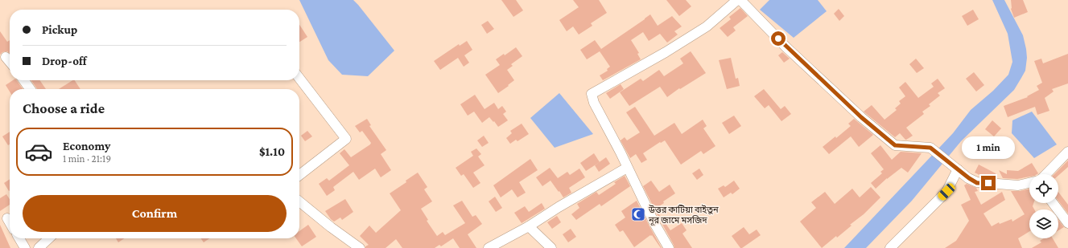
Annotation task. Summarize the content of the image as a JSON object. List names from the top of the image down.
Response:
{
  "places": {
    "mosque": ["উত্তর কাটিয়া বাইতুন নূর জামে মসজিদ"]
  },
  "page": {
    "banner": ["Pickup", "Drop-off"],
    "heading": "Choose a ride",
    "list": [
      {
        "name": "Economy",
        "note": "1 min · 21:19",
        "value": "$1.10"
      }
    ],
    "bubble": "1 min",
    "buttons": "Confirm"
  }
}
